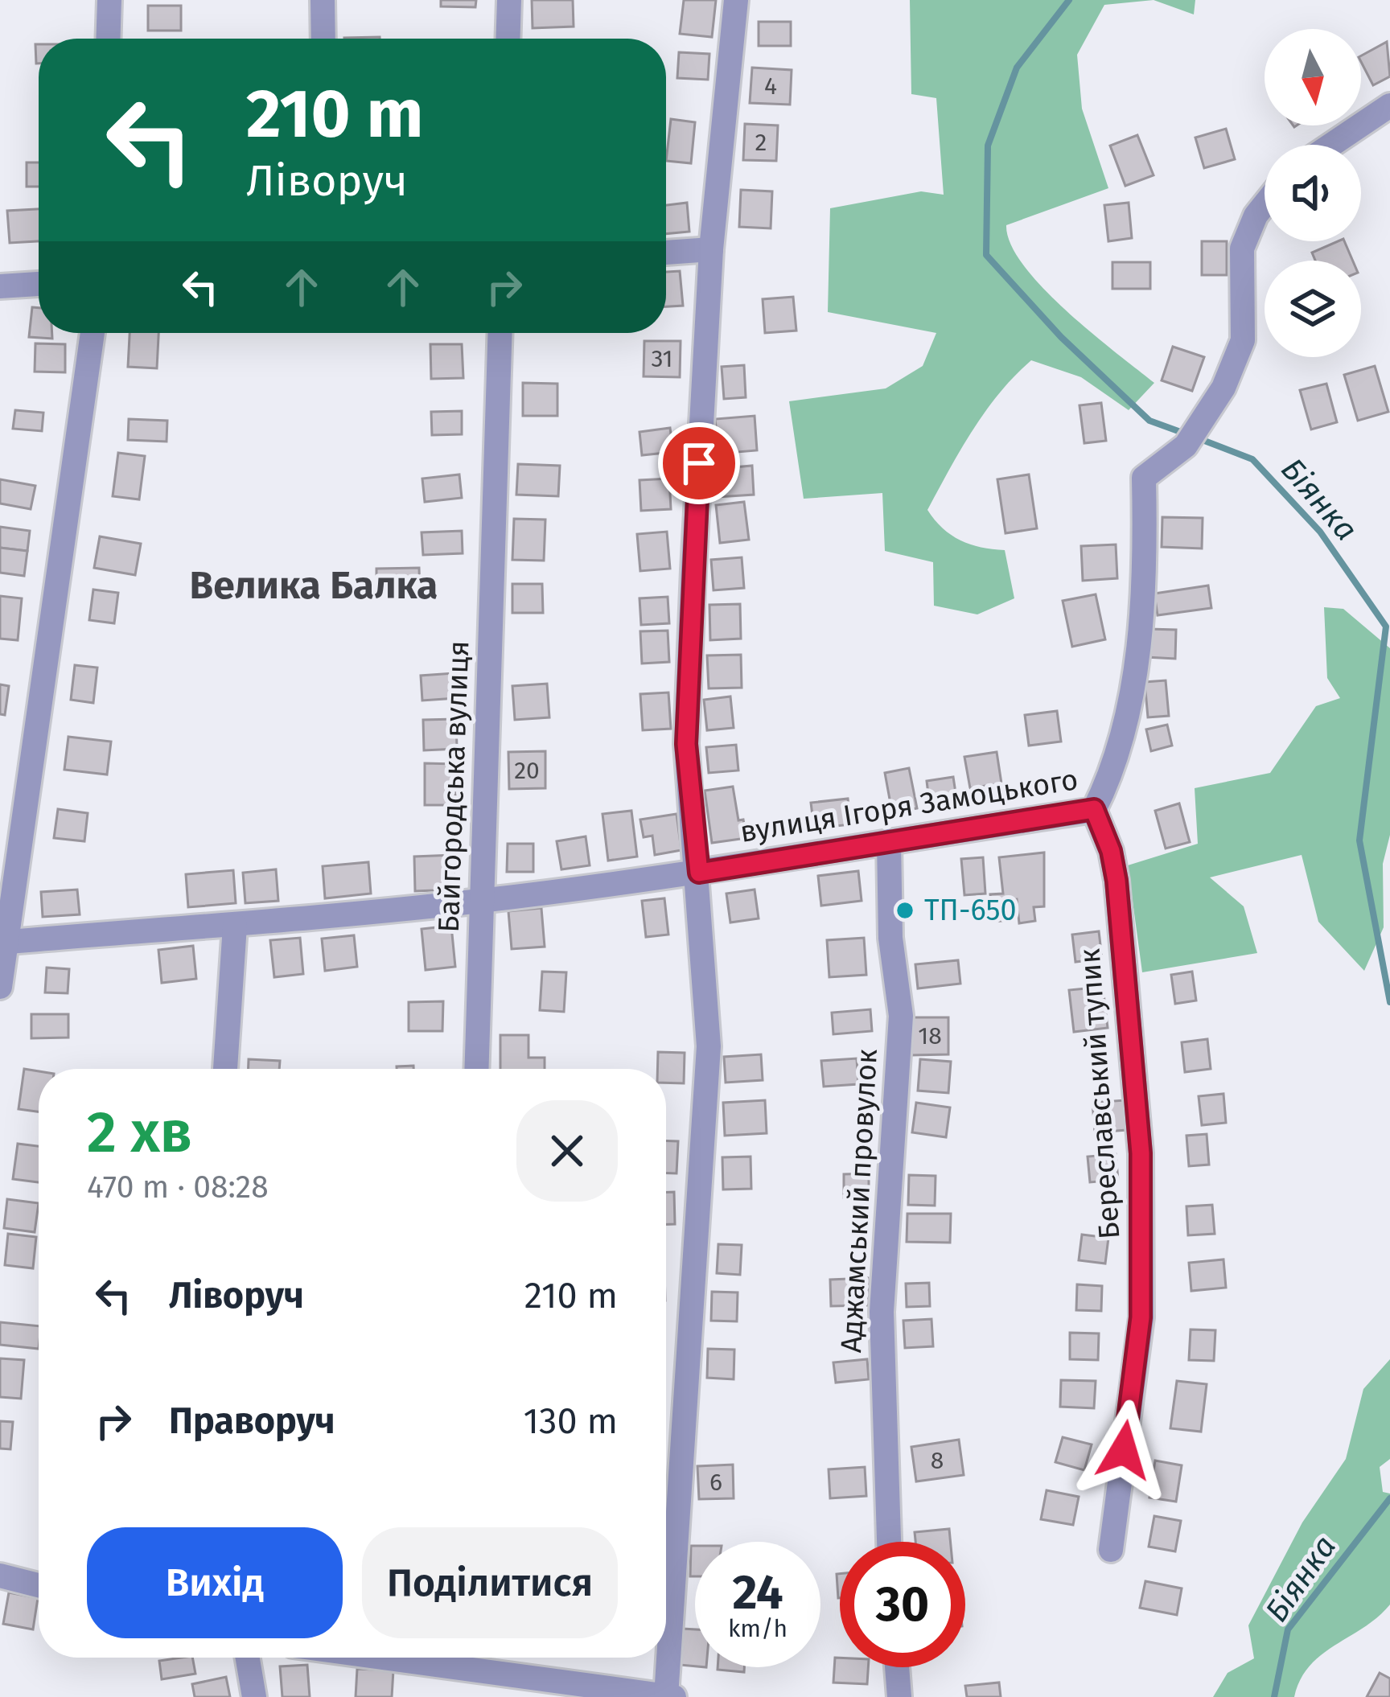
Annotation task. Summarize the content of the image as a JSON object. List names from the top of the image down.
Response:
{
  "streets": {
    "street": [
      "Байгородська вулиця",
      "вулиця Ігоря Замоцького",
      "Береславський тупик",
      "Аджамський провулок"
    ]
  },
  "crossings": [
    ["Байгородська вулиця", "вулиця Ігоря Замоцького"],
    ["вулиця Ігоря Замоцького", "Береславський тупик"],
    ["вулиця Ігоря Замоцького", "Аджамський провулок"]
  ],
  "districts": ["Велика Балка"],
  "water": ["Біянка"],
  "places": ["ТП-650"],
  "house_numbers": [
    "4",
    "2",
    "31",
    "20",
    "18",
    "8",
    "6"
  ],
  "north": "bottom",
  "page": {
    "turn": ["210 m", "Ліворуч"],
    "heading": ["2 хв", "470 m · 08:28"],
    "list": [
      {
        "name": "Ліворуч",
        "value": "210 m"
      },
      {
        "name": "Праворуч",
        "value": "130 m"
      }
    ],
    "buttons": ["Вихід", "Поділитися"],
    "speed": "24 km/h",
    "limit": "30"
  }
}
